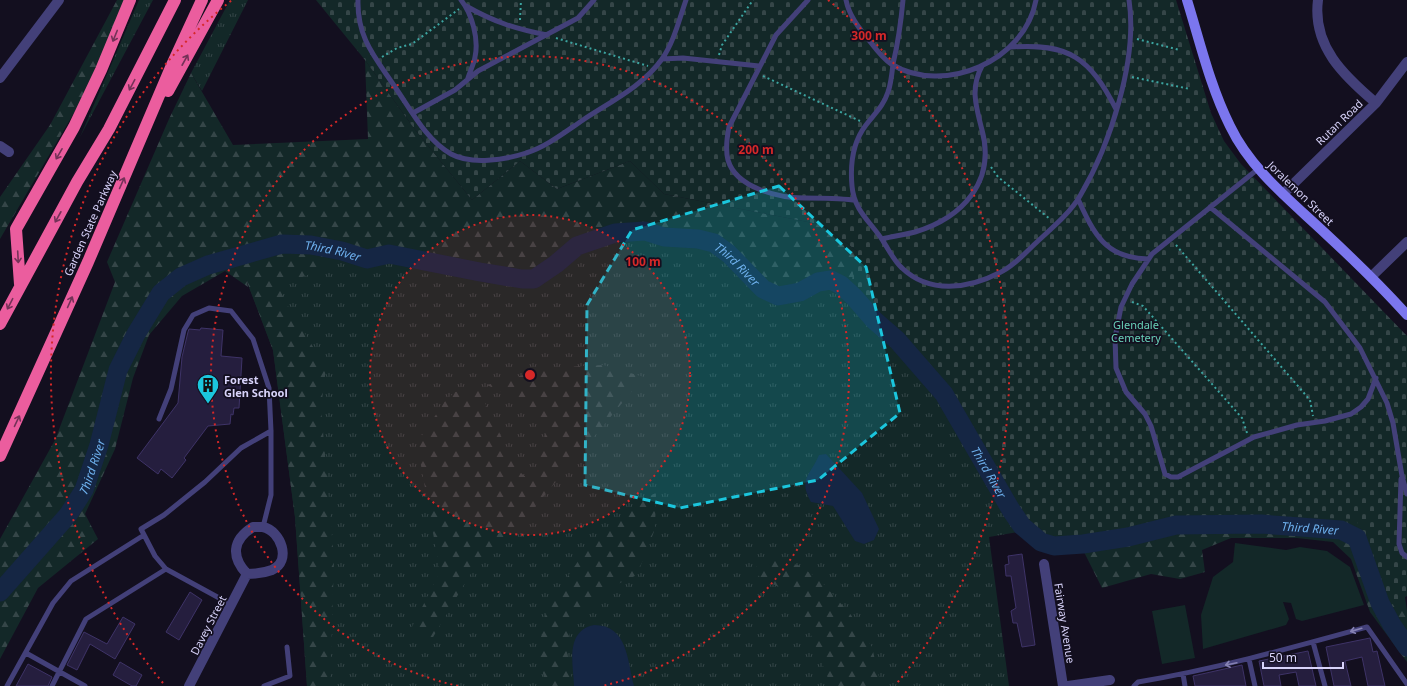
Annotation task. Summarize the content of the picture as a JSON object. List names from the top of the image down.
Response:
{
  "streets": {
    "highway": ["Garden State Parkway"],
    "street": [
      "Rutan Road",
      "Joralemon Street",
      "Fairway Avenue",
      "Davey Street"
    ]
  },
  "crossings": [
    ["Rutan Road", "Joralemon Street"]
  ],
  "water": ["Third River"],
  "parks": ["Glendale Cemetery"],
  "places": {
    "building": ["Forest Glen School"]
  },
  "scale_bar": "50 m",
  "rings": ["300 m", "200 m", "100 m"]
}
